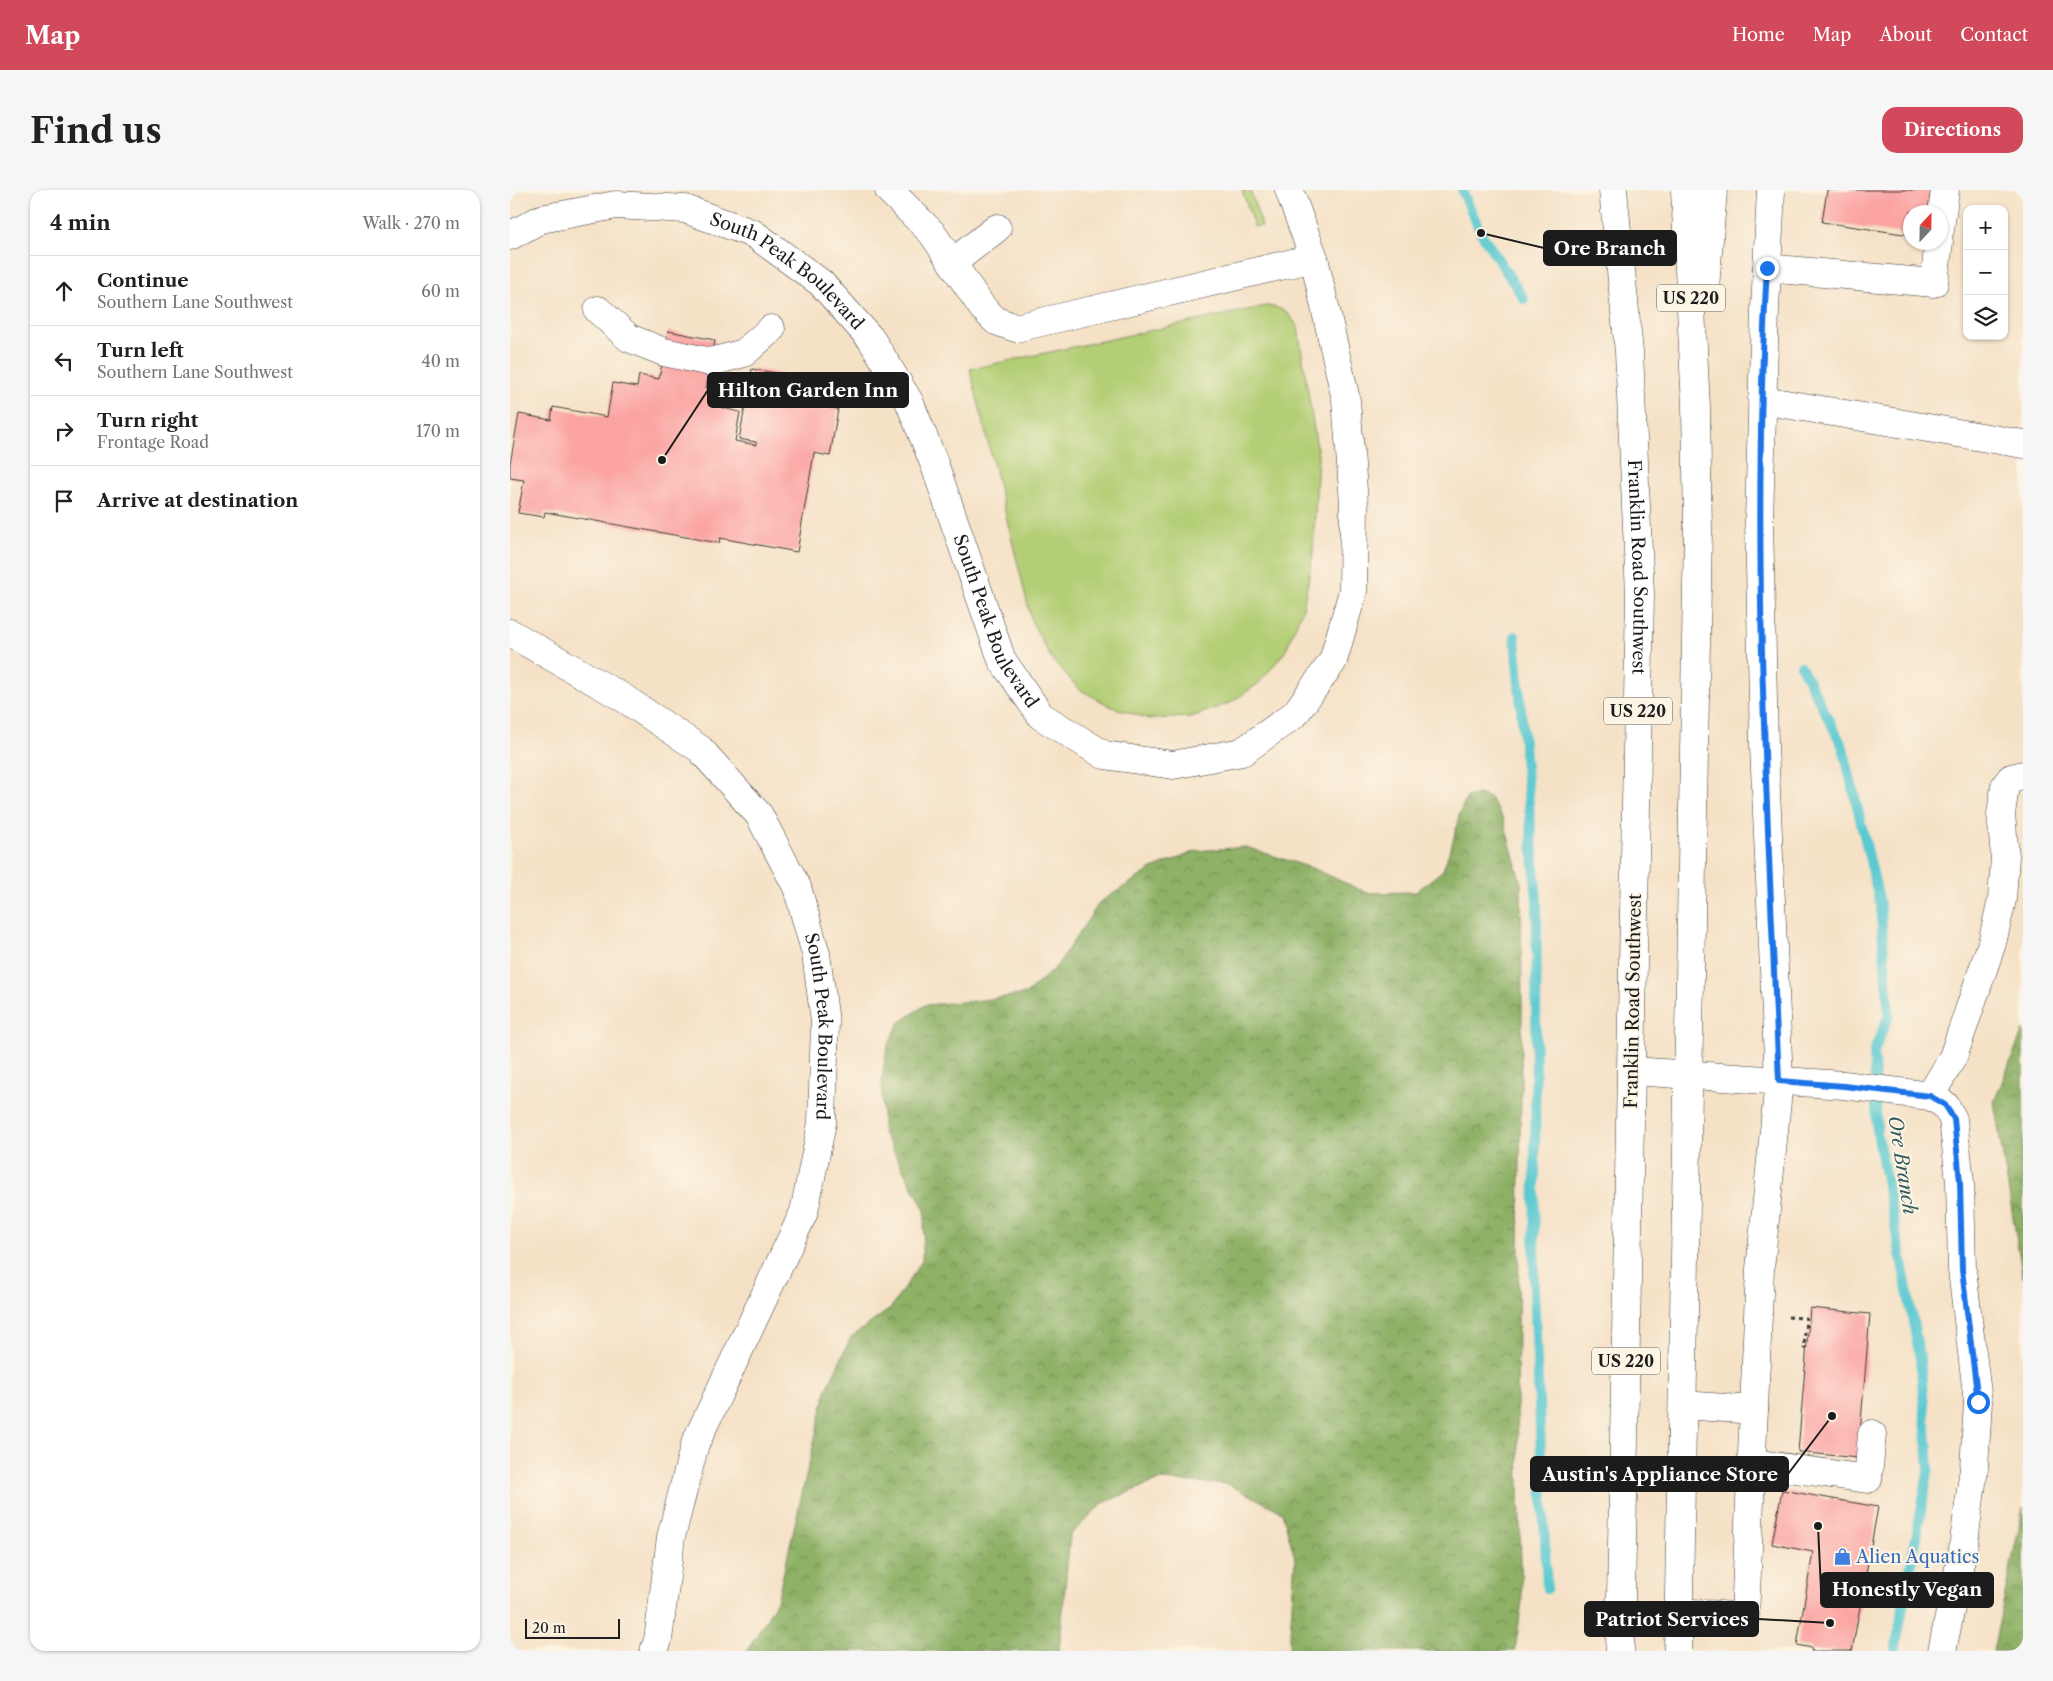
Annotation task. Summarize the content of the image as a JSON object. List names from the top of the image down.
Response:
{
  "streets": {
    "main road": ["South Peak Boulevard", "US 220", "Franklin Road Southwest"]
  },
  "crossings": [
    ["US 220", "Franklin Road Southwest"]
  ],
  "water": ["Ore Branch"],
  "places": {
    "other": [
      "Ore Branch",
      "Hilton Garden Inn",
      "Austin's Appliance Store",
      "Honestly Vegan",
      "Patriot Services"
    ],
    "shop": ["Alien Aquatics"]
  },
  "scale_bar": "20 m",
  "north": "top",
  "page": {
    "header": "Map",
    "nav": [
      "Home",
      "Map",
      "About",
      "Contact"
    ],
    "buttons": "Directions",
    "title": "Find us",
    "heading": ["4 min", "Walk · 270 m"],
    "map_buttons": ["+", "−"],
    "list": [
      ["Continue", "Southern Lane Southwest", "60 m"],
      ["Turn left", "Southern Lane Southwest", "40 m"],
      ["Turn right", "Frontage Road", "170 m"],
      "Arrive at destination"
    ],
    "scale": "20 m"
  }
}
